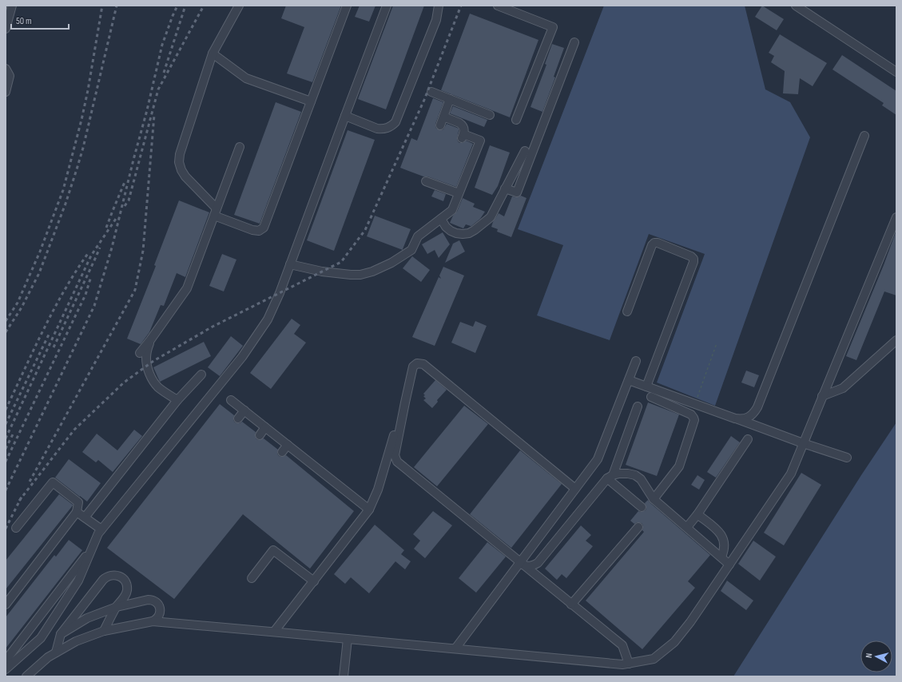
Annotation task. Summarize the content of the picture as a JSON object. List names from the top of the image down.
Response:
{
  "scale_bar": "50 m",
  "north": "left"
}
